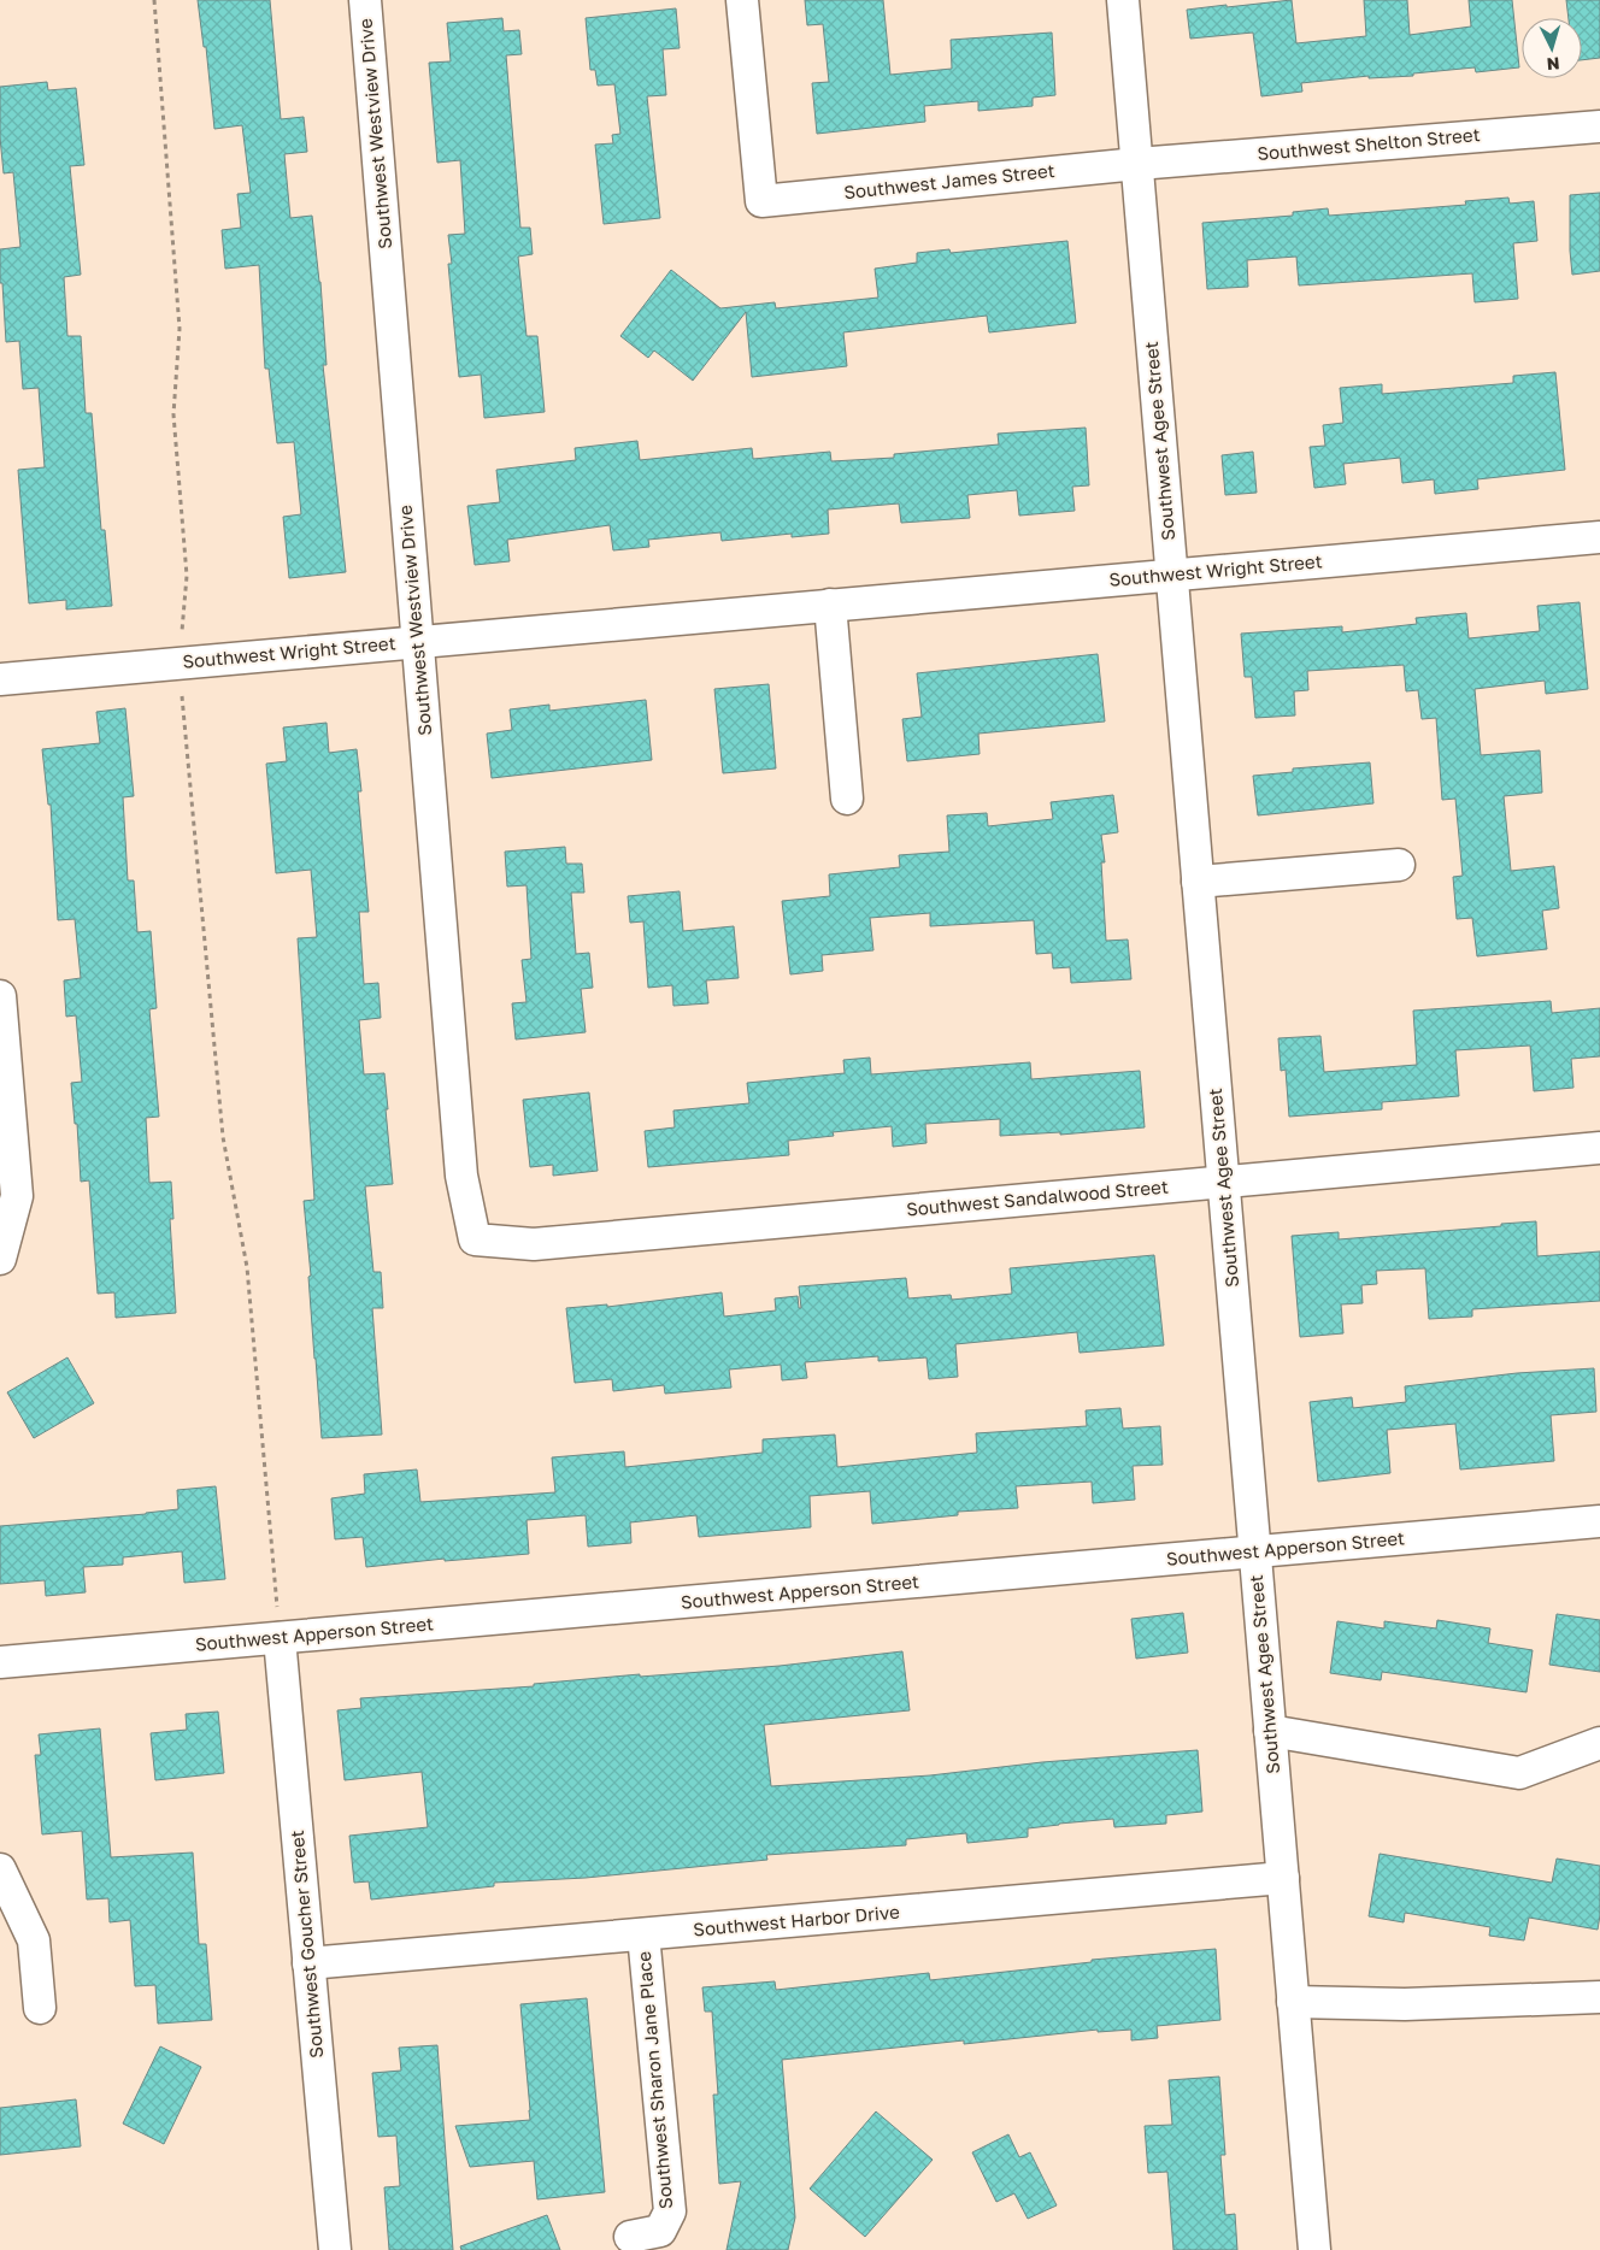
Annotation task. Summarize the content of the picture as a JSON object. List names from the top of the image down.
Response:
{
  "streets": {
    "street": [
      "Southwest Westview Drive",
      "Southwest Shelton Street",
      "Southwest James Street",
      "Southwest Agee Street",
      "Southwest Wright Street",
      "Southwest Sandalwood Street",
      "Southwest Apperson Street",
      "Southwest Harbor Drive",
      "Southwest Goucher Street",
      "Southwest Sharon Jane Place"
    ]
  },
  "crossings": [
    ["Southwest Westview Drive", "Southwest Wright Street"],
    ["Southwest Westview Drive", "Southwest Sandalwood Street"],
    ["Southwest Shelton Street", "Southwest James Street"],
    ["Southwest Shelton Street", "Southwest Agee Street"],
    ["Southwest James Street", "Southwest Agee Street"],
    ["Southwest Agee Street", "Southwest Wright Street"],
    ["Southwest Agee Street", "Southwest Sandalwood Street"],
    ["Southwest Agee Street", "Southwest Apperson Street"],
    ["Southwest Agee Street", "Southwest Harbor Drive"],
    ["Southwest Apperson Street", "Southwest Goucher Street"],
    ["Southwest Harbor Drive", "Southwest Goucher Street"],
    ["Southwest Harbor Drive", "Southwest Sharon Jane Place"]
  ],
  "north": "bottom"
}
